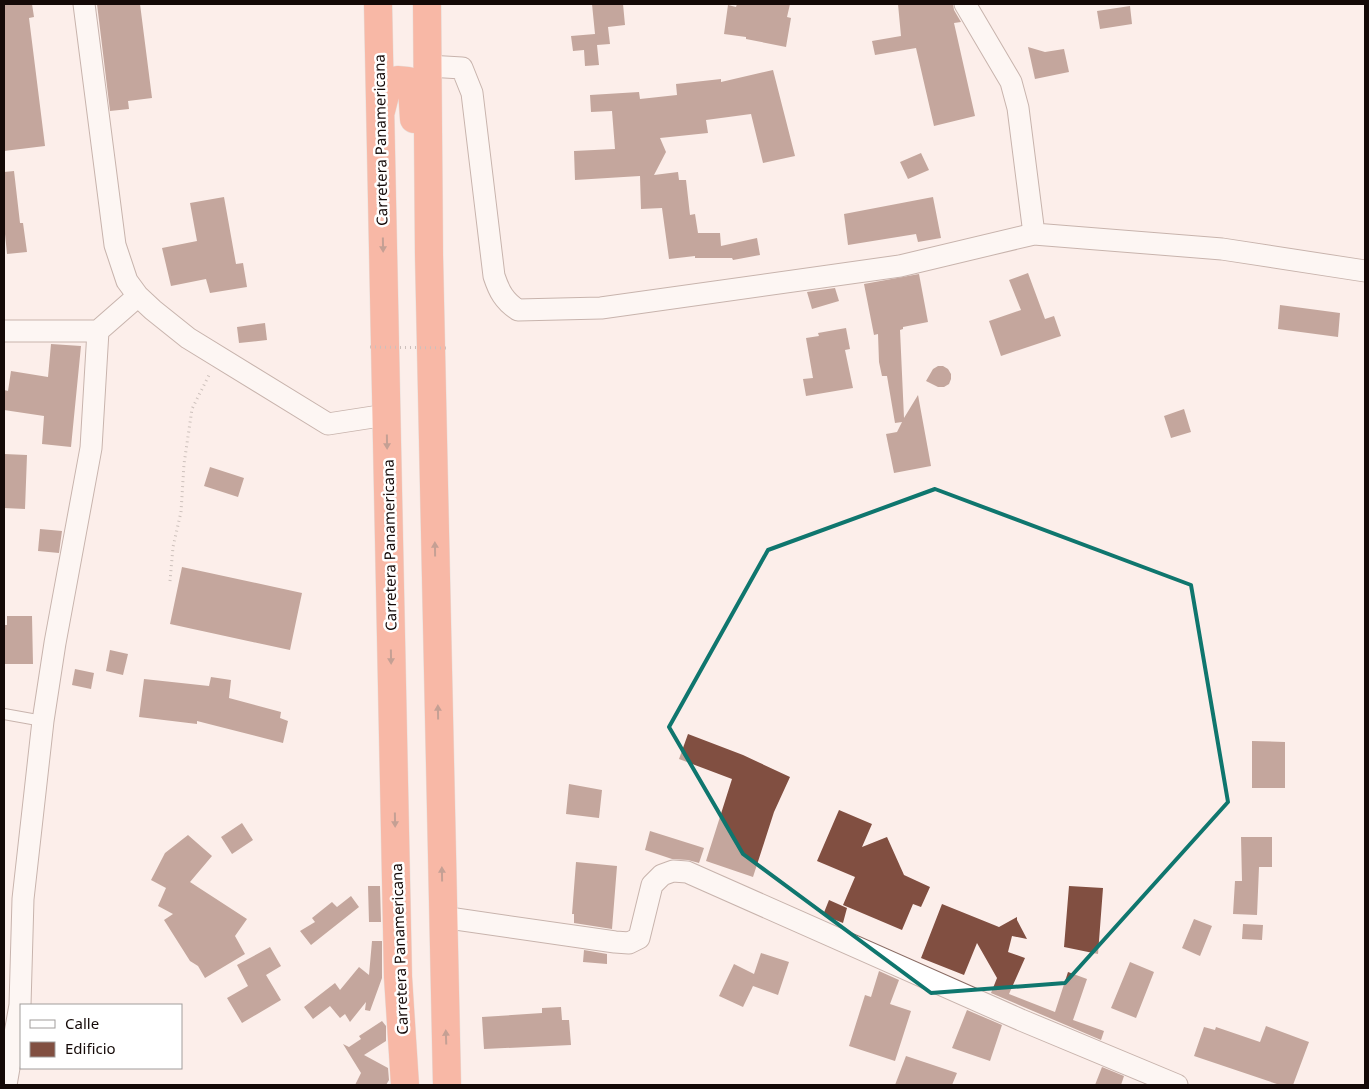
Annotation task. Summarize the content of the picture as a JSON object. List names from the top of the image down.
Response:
{
  "streets": {
    "highway": ["Carretera Panamericana"]
  },
  "legend": ["Calle", "Edificio"]
}
